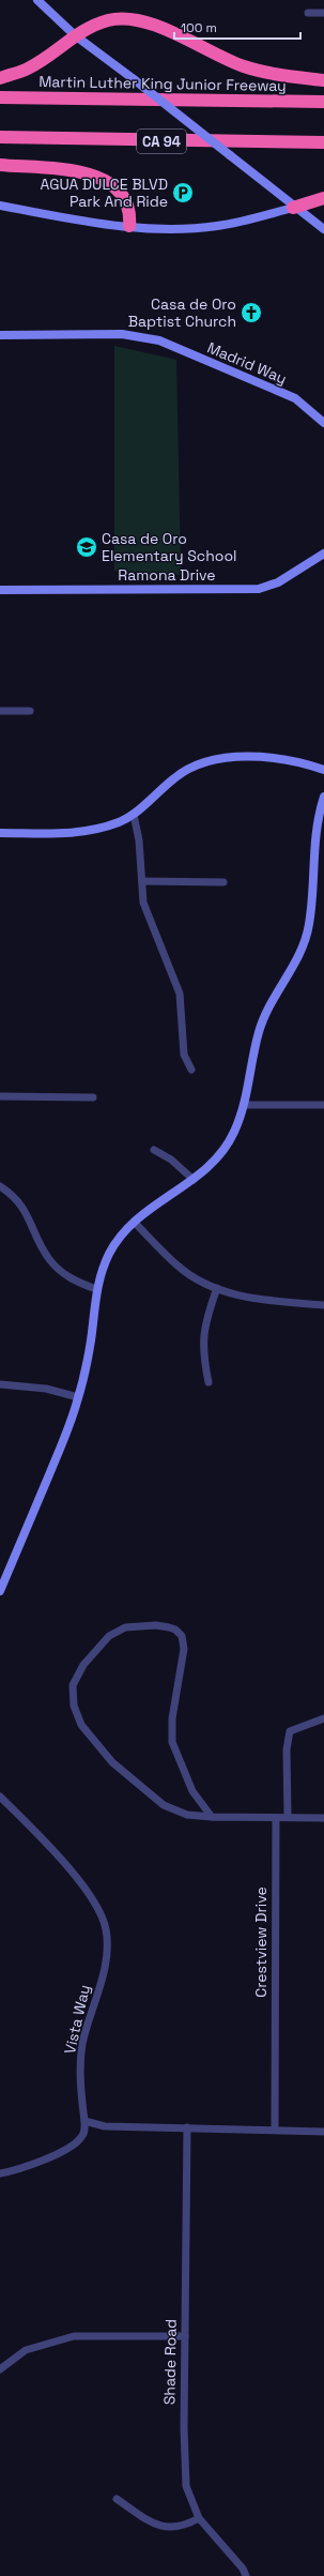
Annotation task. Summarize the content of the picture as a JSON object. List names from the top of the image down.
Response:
{
  "streets": {
    "highway": ["Martin Luther King Junior Freeway", "CA 94"],
    "street": [
      "Madrid Way",
      "Ramona Drive",
      "Crestview Drive",
      "Vista Way",
      "Shade Road"
    ]
  },
  "places": {
    "parking": ["AGUA DULCE BLVD Park And Ride"],
    "church": ["Casa de Oro Baptist Church"],
    "school or university": ["Casa de Oro Elementary School"]
  },
  "scale_bar": "100 m"
}
